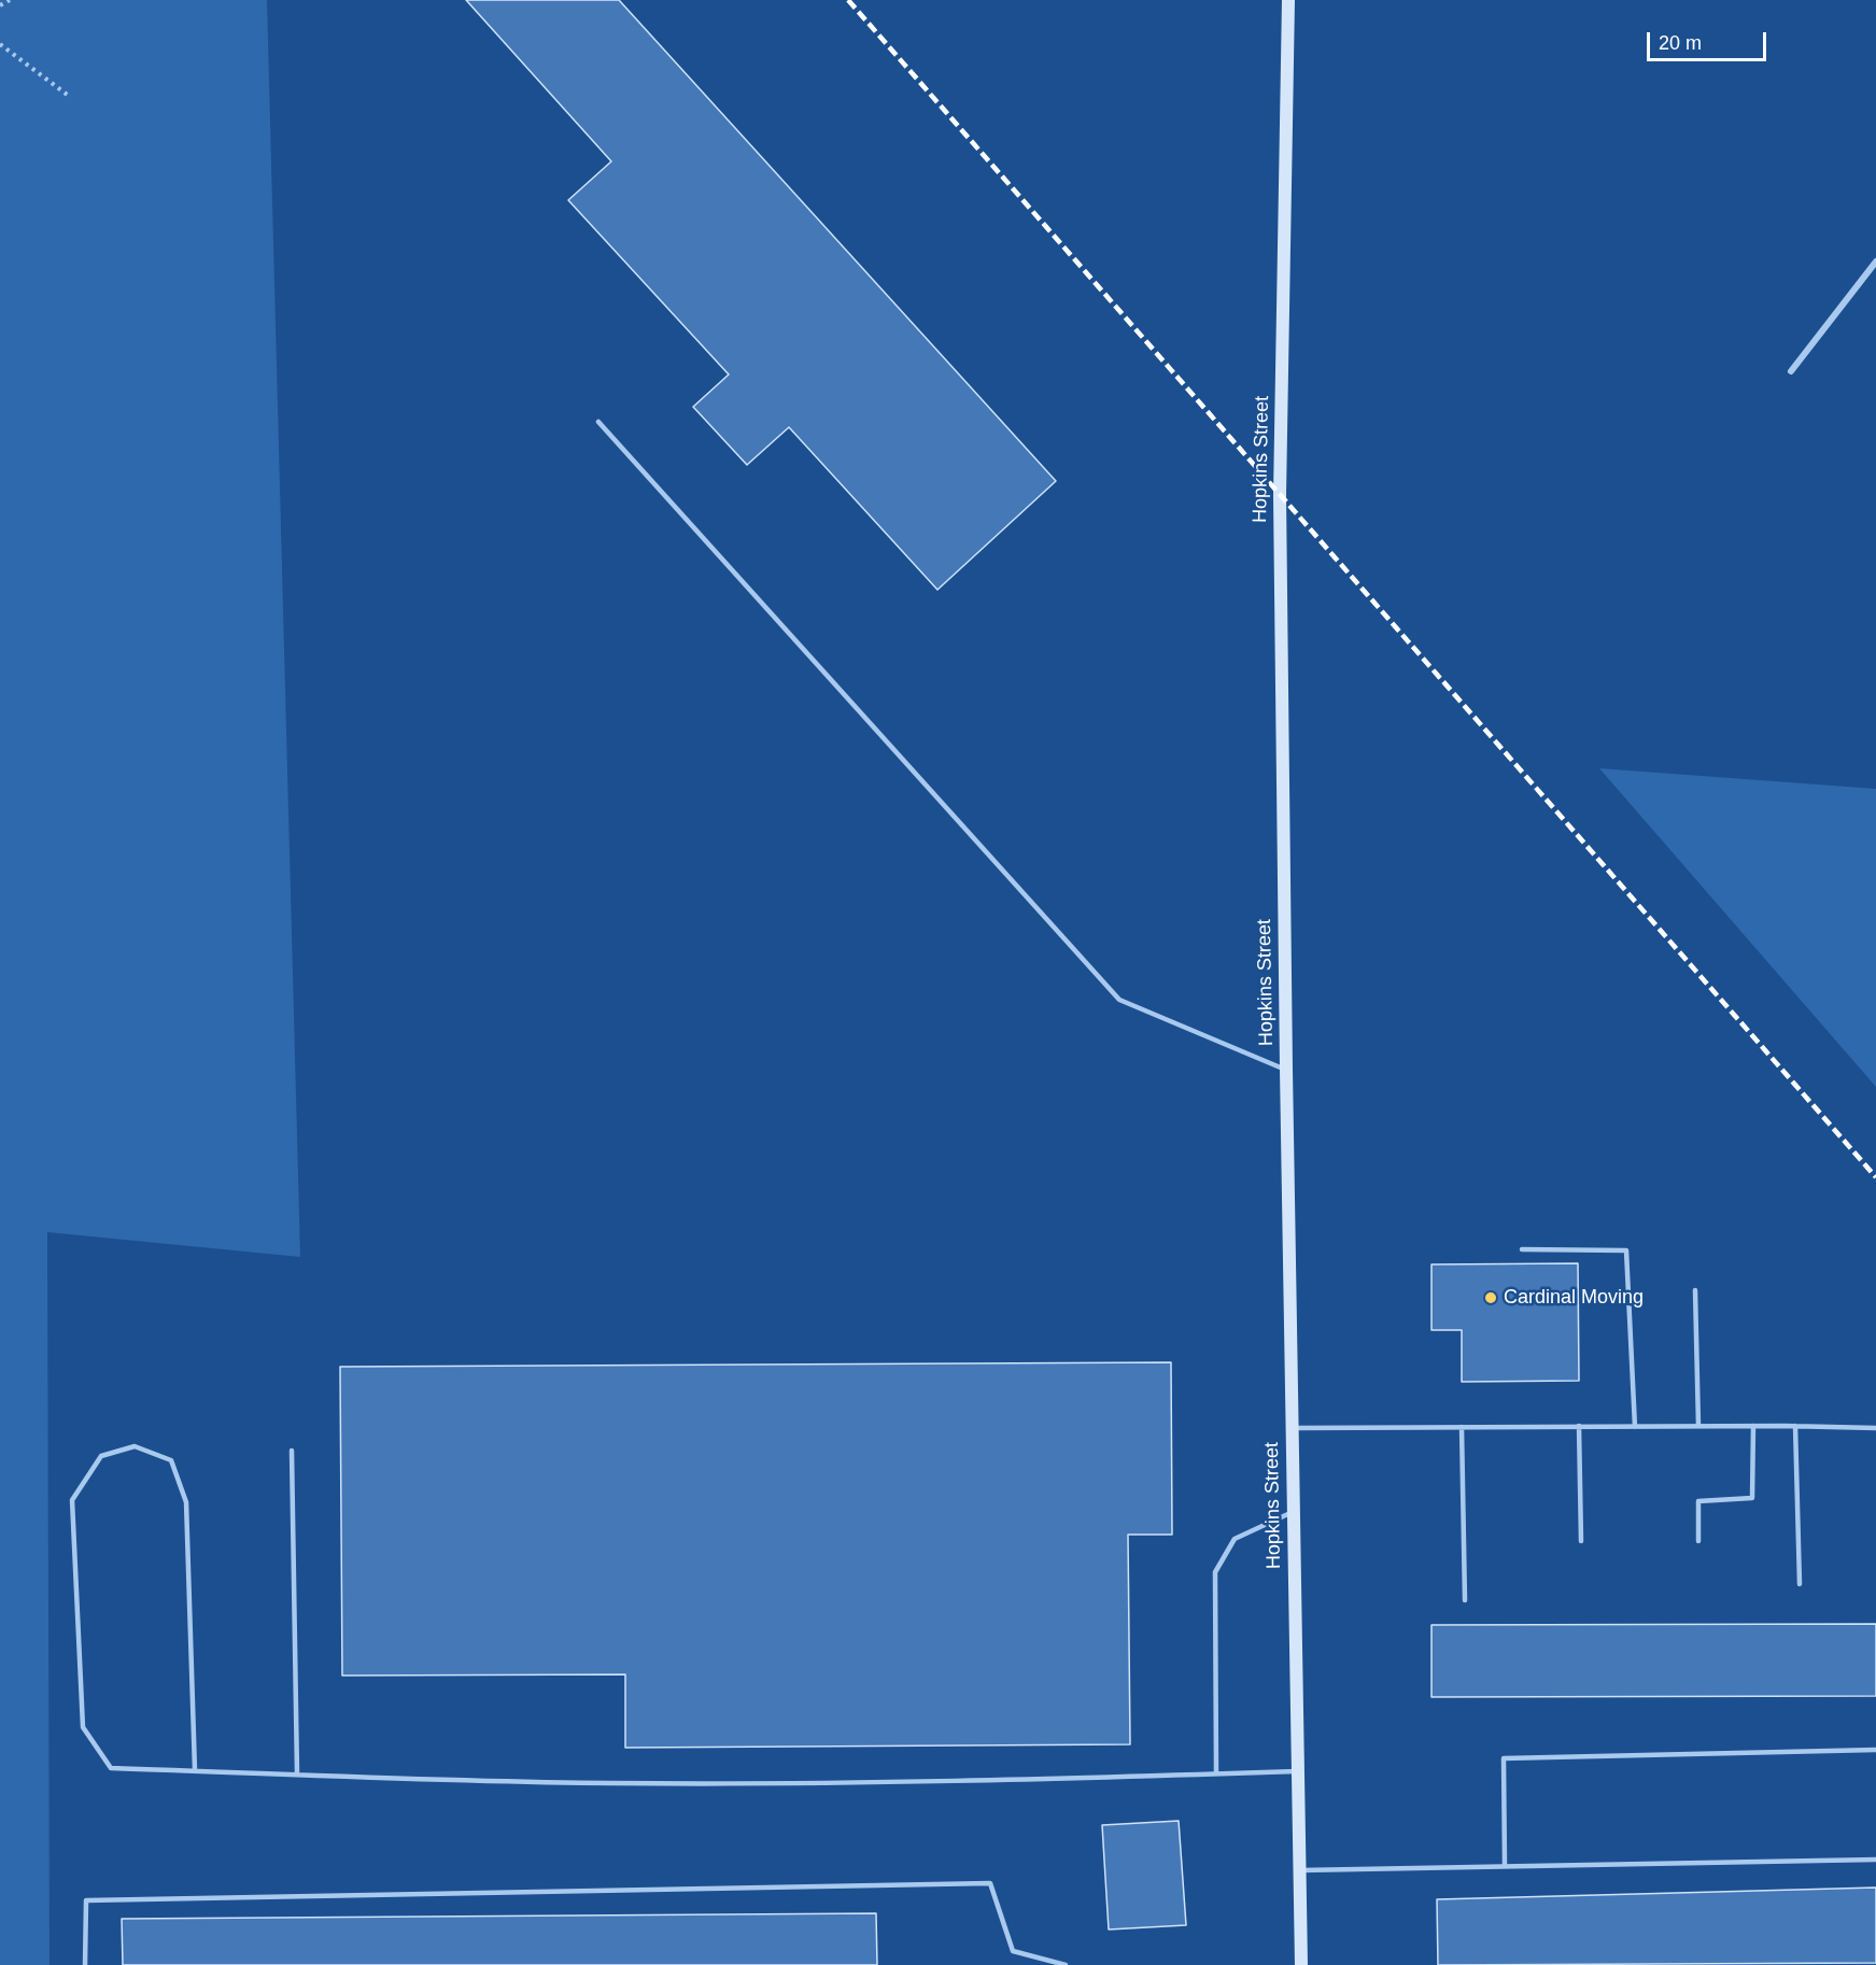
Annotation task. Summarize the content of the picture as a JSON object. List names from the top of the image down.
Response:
{
  "streets": {
    "main road": ["Hopkins Street"]
  },
  "places": ["Cardinal Moving"],
  "scale_bar": "20 m"
}
